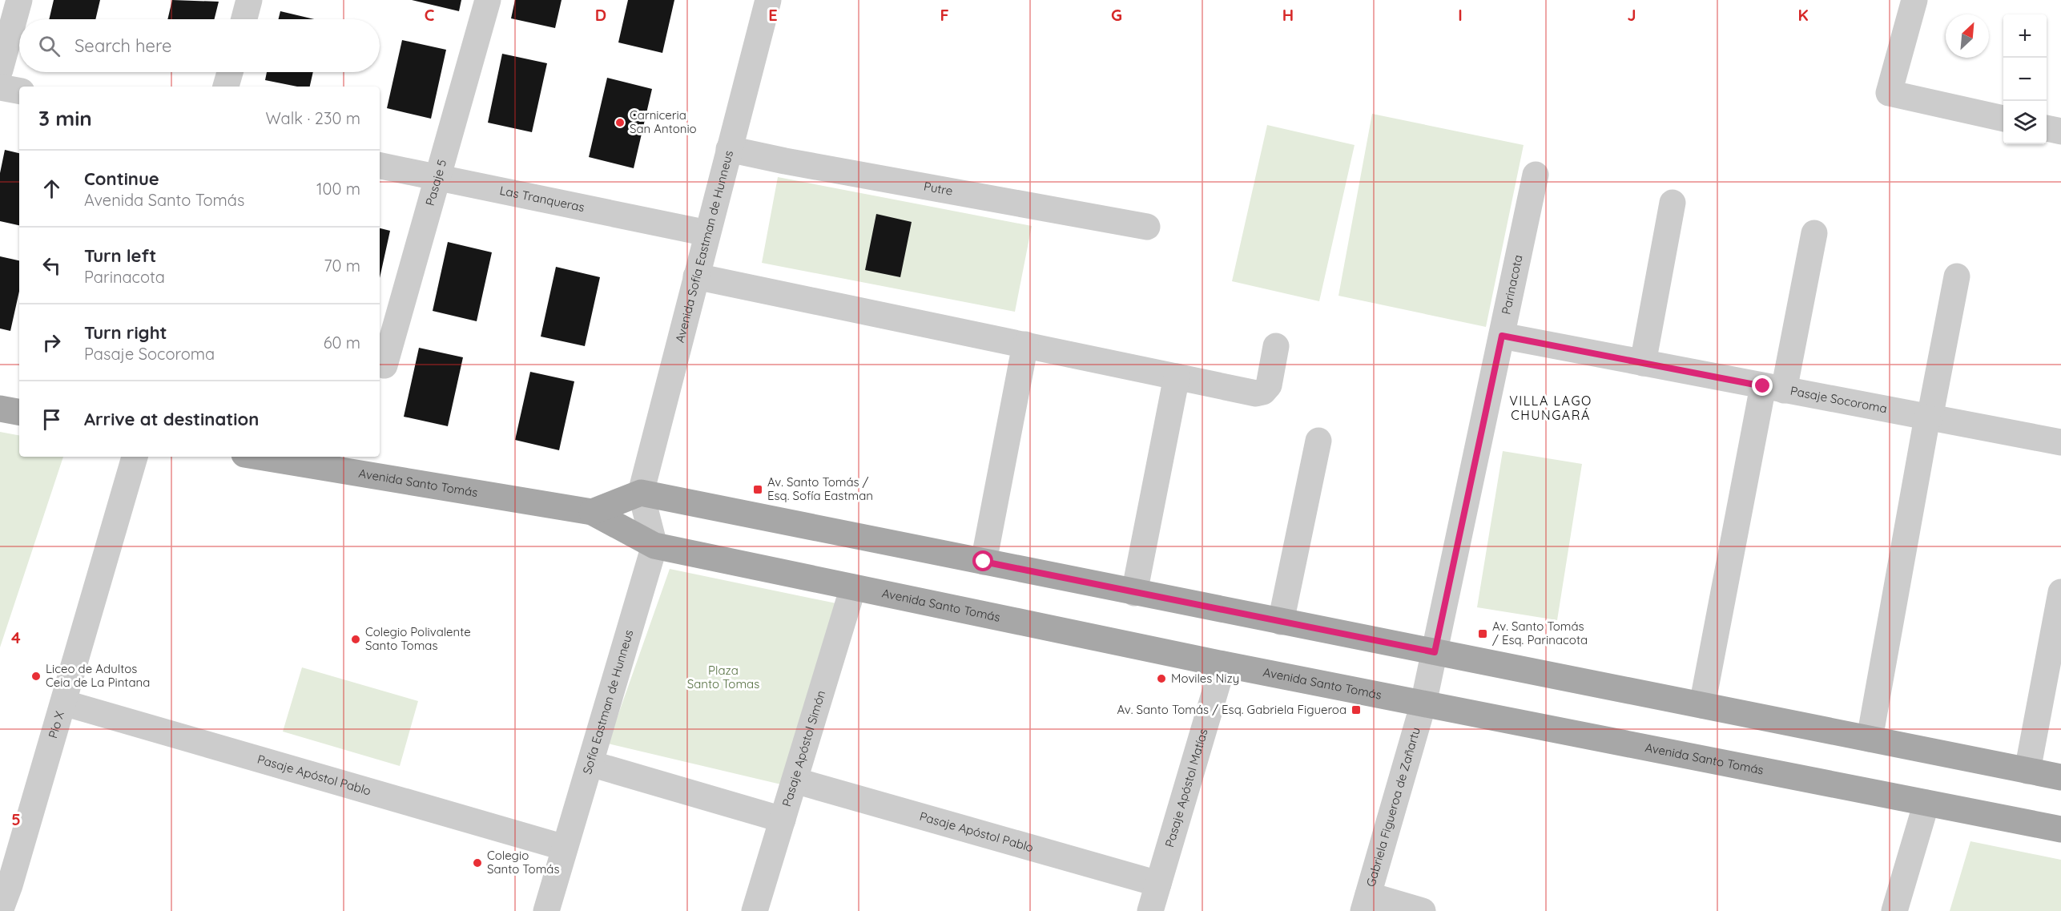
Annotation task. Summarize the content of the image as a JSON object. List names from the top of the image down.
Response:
{
  "streets": {
    "main road": ["Avenida Santo Tomás"],
    "street": [
      "Pasaje 5",
      "Putre",
      "Las Tranqueras",
      "Avenida Sofía Eastman de Hunneus",
      "Parinacota",
      "Pasaje Socoroma",
      "Sofía Eastman de Hunneus",
      "Pío X",
      "Pasaje Apóstol Simón",
      "Pasaje Apóstol Pablo",
      "Pasaje Apóstol Matías",
      "Gabriela Figueroa de Zañartu"
    ]
  },
  "crossings": [
    ["Pasaje 5", "Las Tranqueras"],
    ["Putre", "Avenida Sofía Eastman de Hunneus"],
    ["Las Tranqueras", "Avenida Sofía Eastman de Hunneus"],
    ["Parinacota", "Pasaje Socoroma"],
    ["Parinacota", "Avenida Santo Tomás"],
    ["Parinacota", "Gabriela Figueroa de Zañartu"],
    ["Avenida Santo Tomás", "Sofía Eastman de Hunneus"],
    ["Avenida Santo Tomás", "Pasaje Apóstol Simón"],
    ["Avenida Santo Tomás", "Pasaje Apóstol Matías"],
    ["Avenida Santo Tomás", "Gabriela Figueroa de Zañartu"],
    ["Sofía Eastman de Hunneus", "Pasaje Apóstol Pablo"],
    ["Pío X", "Pasaje Apóstol Pablo"],
    ["Pasaje Apóstol Simón", "Pasaje Apóstol Pablo"],
    ["Pasaje Apóstol Pablo", "Pasaje Apóstol Matías"]
  ],
  "districts": ["VILLA LAGO CHUNGARÁ"],
  "parks": ["Plaza Santo Tomas"],
  "places": {
    "other": [
      "Carniceria San Antonio",
      "Colegio Polivalente Santo Tomas",
      "Liceo de Adultos Ceia de La Pintana",
      "Moviles Nizy",
      "Colegio Santo Tomás"
    ],
    "transit": ["Av. Santo Tomás / Esq. Sofía Eastman", "Av. Santo Tomás / Esq. Parinacota", "Av. Santo Tomás / Esq. Gabriela Figueroa"]
  },
  "north": "top right",
  "page": {
    "map_buttons": ["+", "−"],
    "search": "Search here",
    "heading": ["3 min", "Walk · 230 m"],
    "list": [
      ["Continue", "Avenida Santo Tomás", "100 m"],
      ["Turn left", "Parinacota", "70 m"],
      ["Turn right", "Pasaje Socoroma", "60 m"],
      "Arrive at destination"
    ]
  },
  "grid": {
    "columns": [
      "C",
      "D",
      "E",
      "F",
      "G",
      "H",
      "I",
      "J",
      "K"
    ],
    "rows": ["4", "5"]
  }
}
